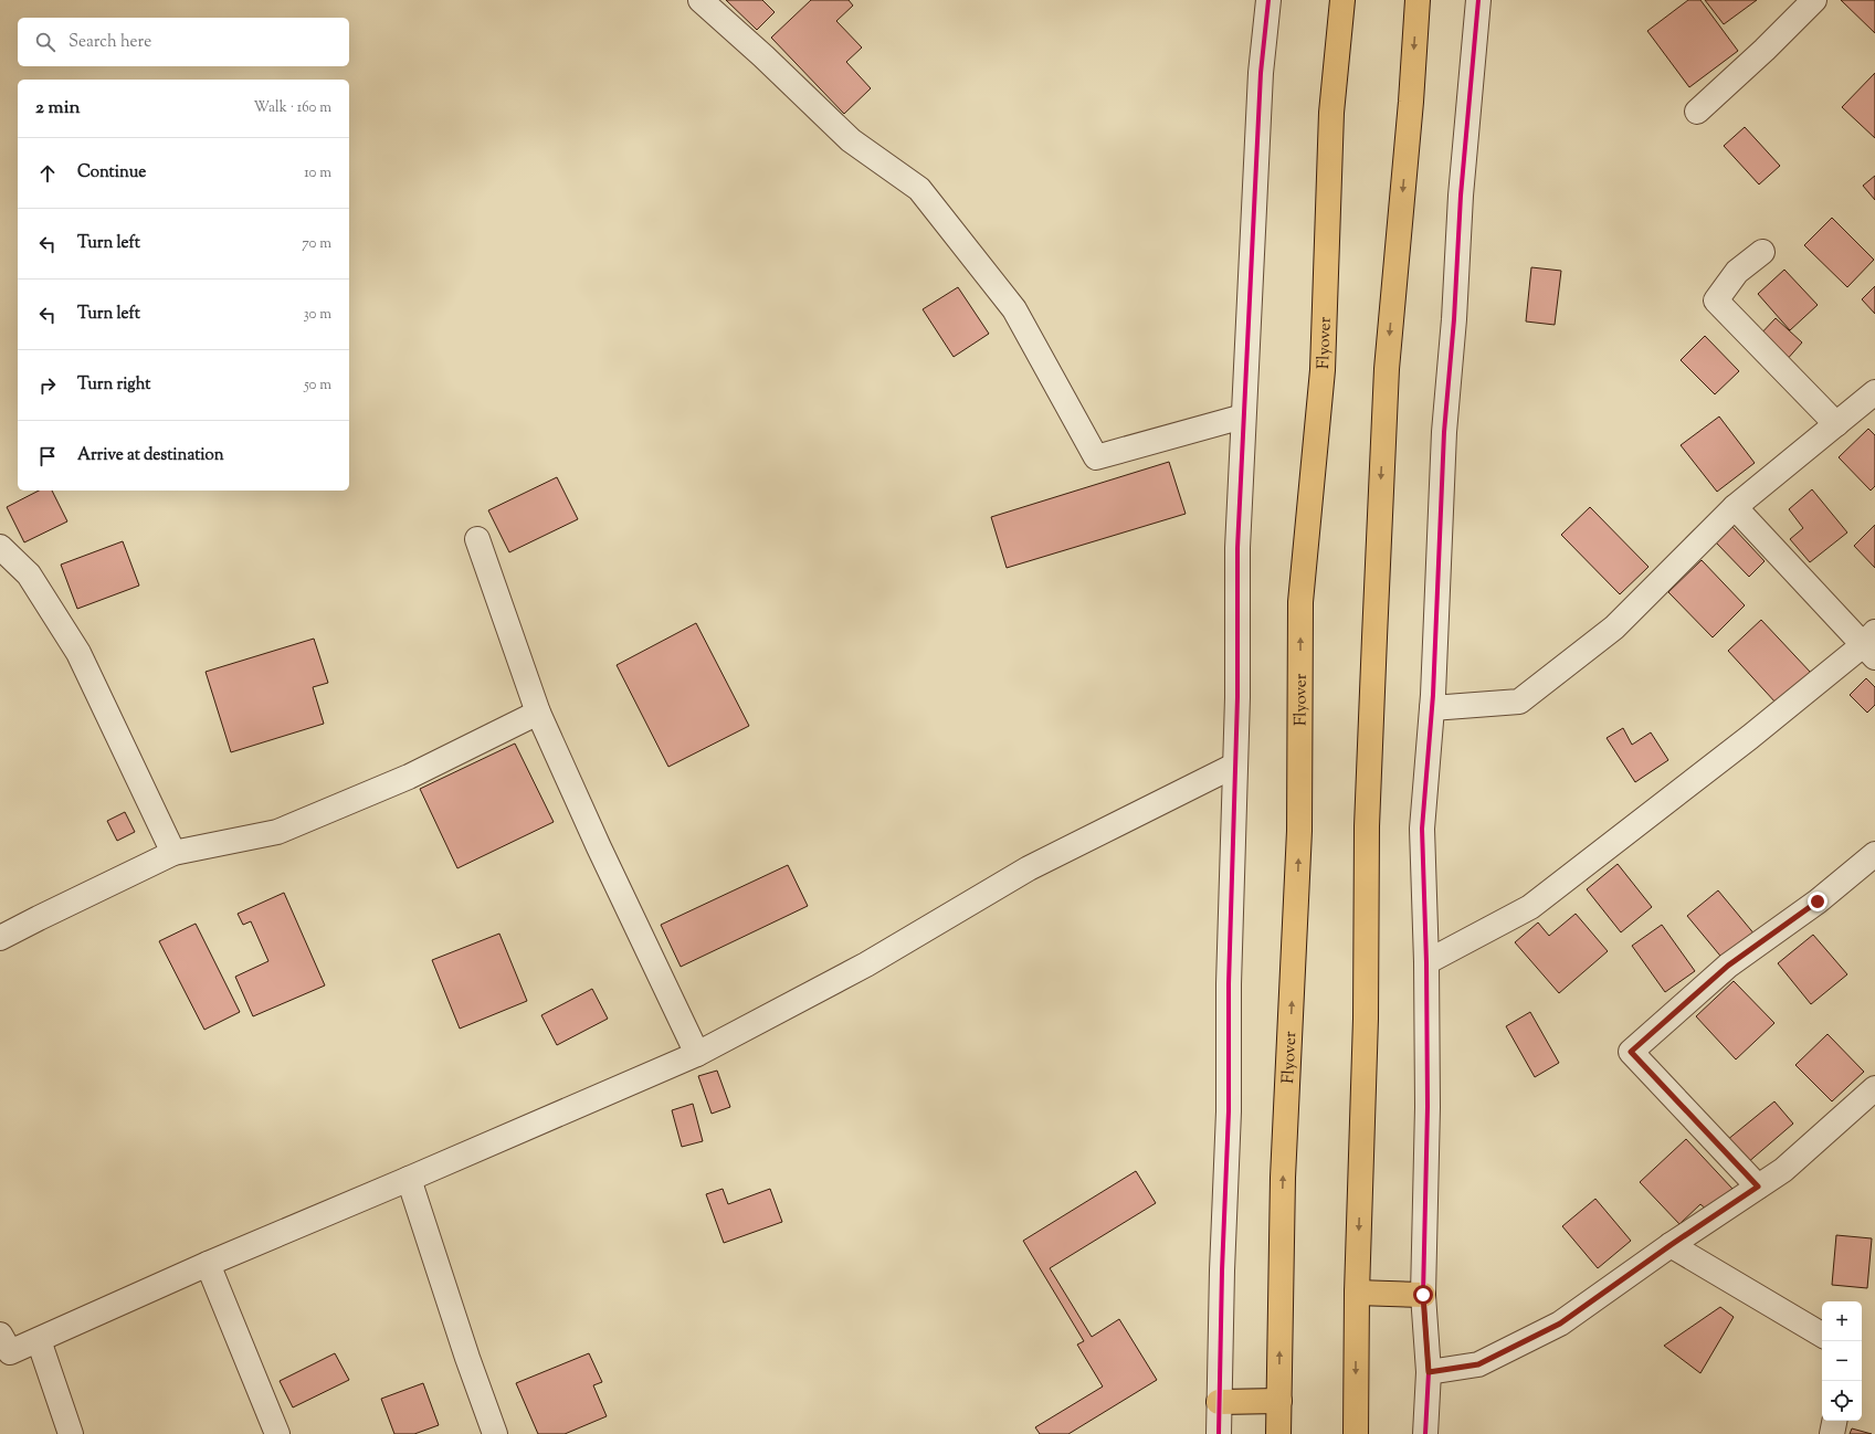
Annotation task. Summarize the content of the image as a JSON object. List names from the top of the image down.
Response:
{
  "streets": {
    "highway": ["Flyover"]
  },
  "page": {
    "search": "Search here",
    "heading": ["2 min", "Walk · 160 m"],
    "list": [
      ["Continue", "10 m"],
      ["Turn left", "70 m"],
      ["Turn left", "30 m"],
      ["Turn right", "50 m"],
      "Arrive at destination"
    ],
    "map_buttons": ["+", "−"]
  }
}
